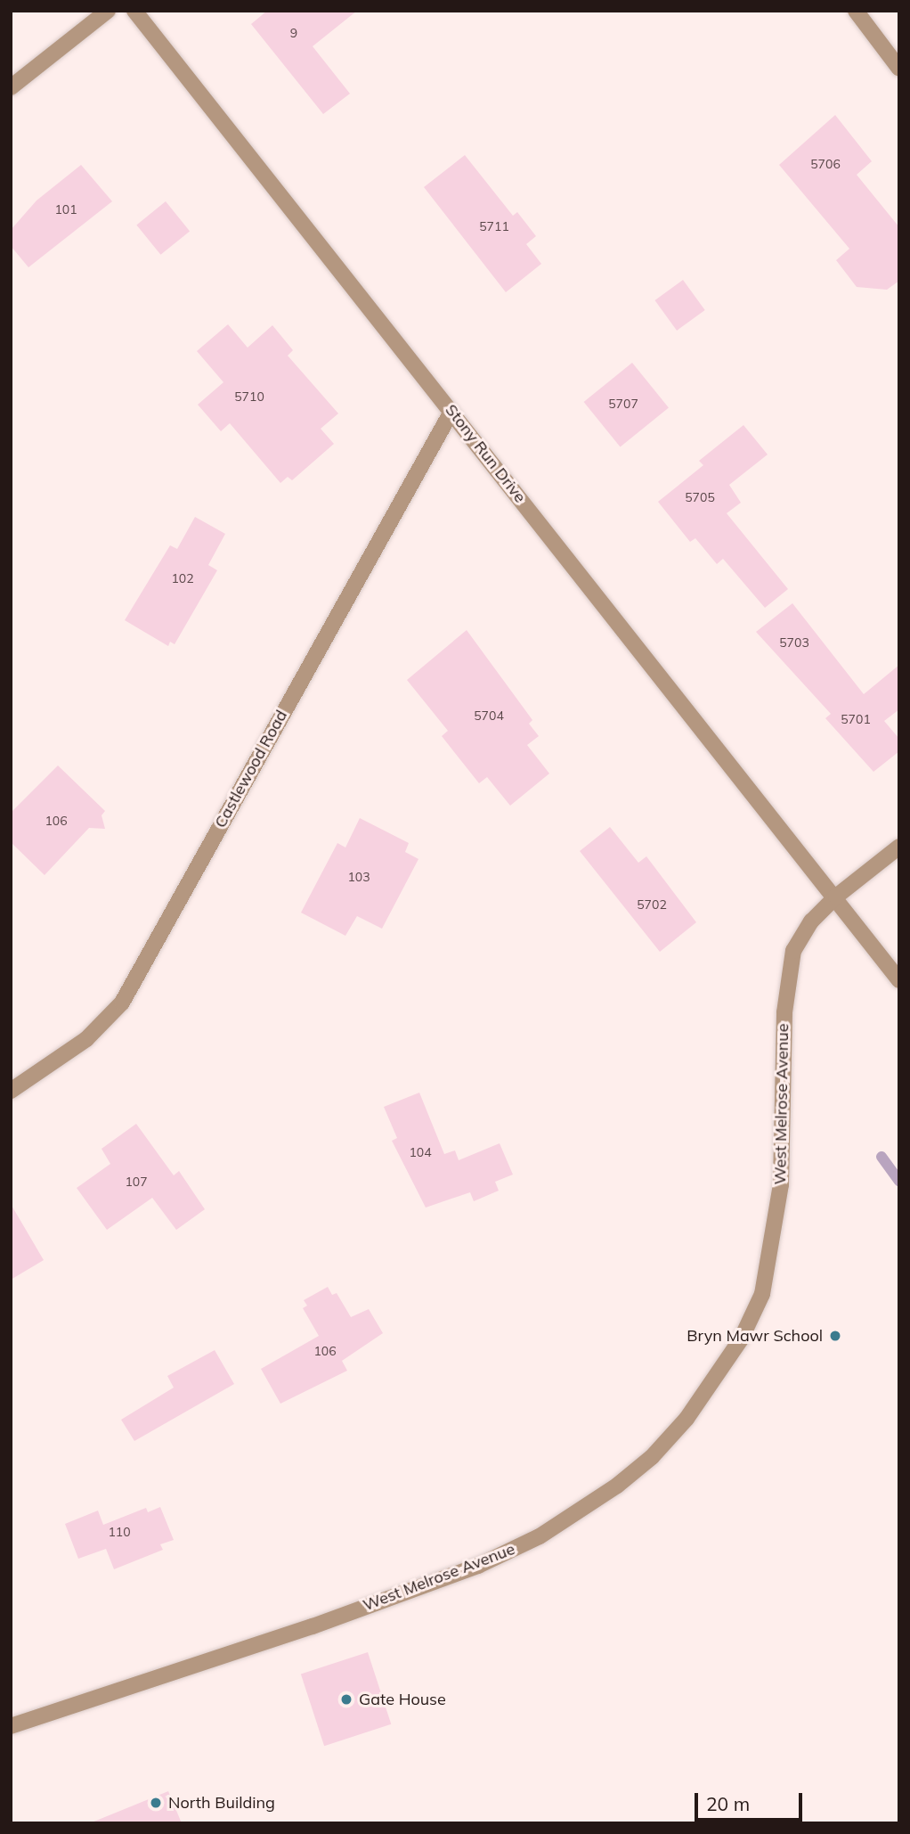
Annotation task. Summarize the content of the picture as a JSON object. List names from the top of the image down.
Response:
{
  "streets": {
    "street": ["Stony Run Drive", "Castlewood Road", "West Melrose Avenue"]
  },
  "crossings": [
    ["Stony Run Drive", "Castlewood Road"],
    ["Stony Run Drive", "West Melrose Avenue"]
  ],
  "places": ["Bryn Mawr School", "Gate House", "North Building"],
  "house_numbers": [
    "9",
    "5706",
    "101",
    "5711",
    "5710",
    "5707",
    "5705",
    "102",
    "5703",
    "5704",
    "5701",
    "106",
    "103",
    "5702",
    "104",
    "107",
    "106",
    "110"
  ],
  "scale_bar": "20 m"
}
